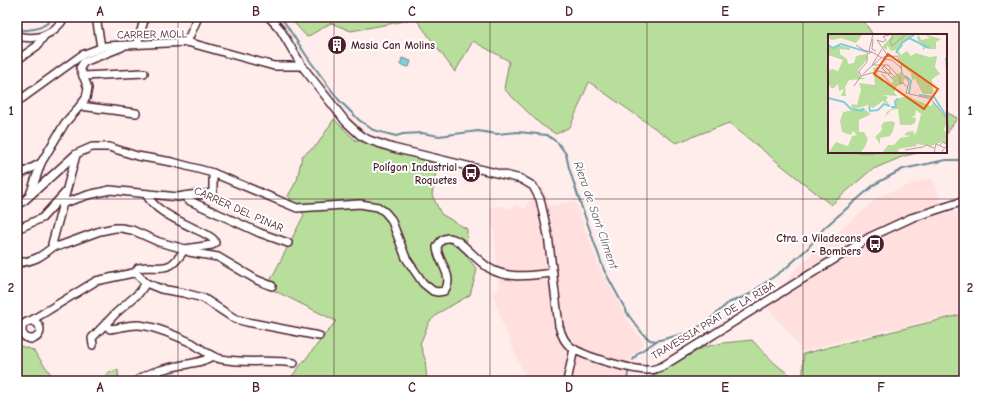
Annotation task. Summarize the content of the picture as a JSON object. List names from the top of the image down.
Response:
{
  "streets": {
    "street": ["CARRER MOLL", "CARRER DEL PINAR", "TRAVESSIA PRAT DE LA RIBA"]
  },
  "crossings": [
    ["CARRER MOLL", "TRAVESSIA PRAT DE LA RIBA"]
  ],
  "water": ["Riera de Sant Climent"],
  "places": {
    "building": ["Masia Can Molins"],
    "bus stop": ["Polígon Industrial Roquetes", "Ctra. a Viladecans - Bombers"]
  },
  "grid": {
    "columns": [
      "A",
      "B",
      "C",
      "D",
      "E",
      "F"
    ],
    "rows": ["1", "2"]
  }
}
